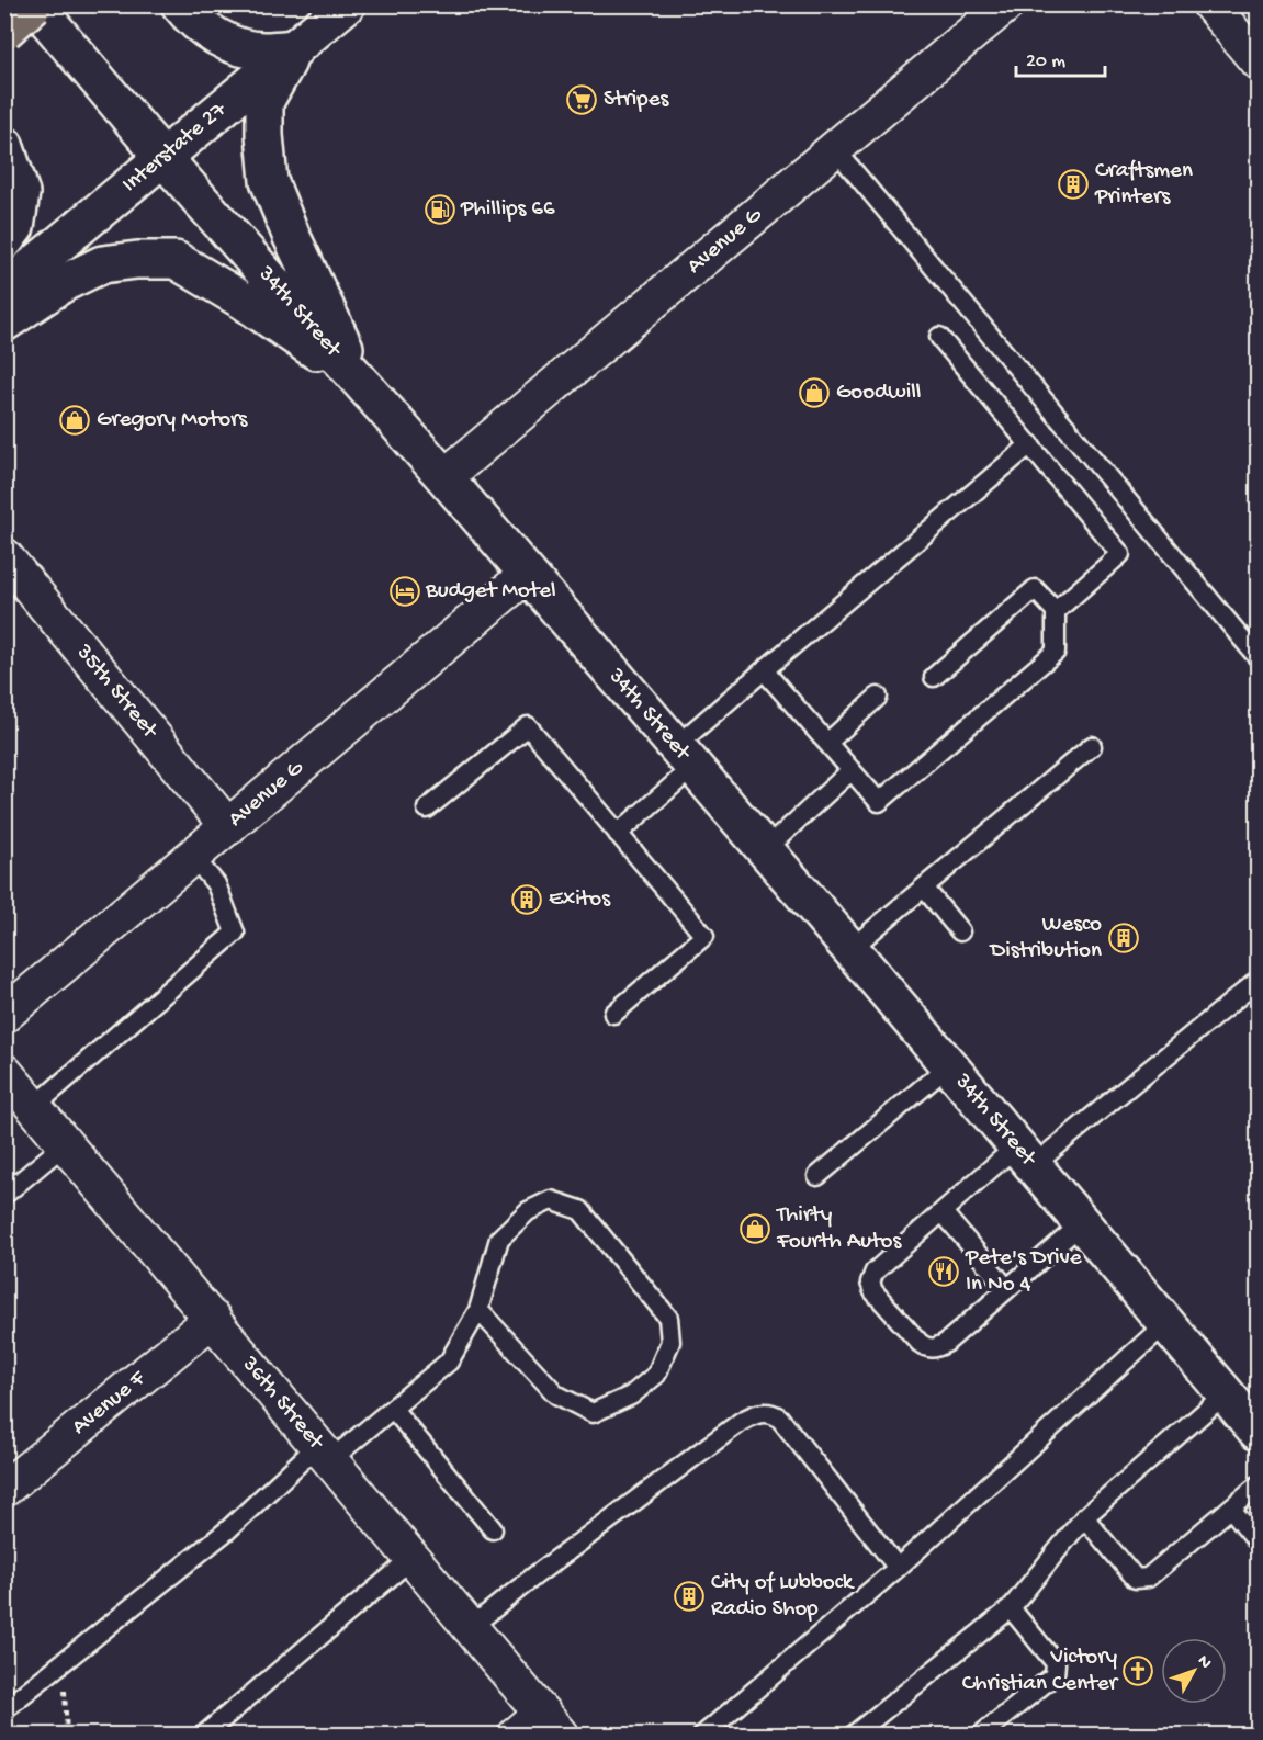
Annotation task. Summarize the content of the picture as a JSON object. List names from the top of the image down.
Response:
{
  "streets": {
    "main road": ["Interstate 27", "34th Street"],
    "street": [
      "Avenue G",
      "35th Street",
      "36th Street",
      "Avenue F"
    ]
  },
  "crossings": [
    ["Interstate 27", "34th Street"],
    ["Avenue G", "34th Street"],
    ["Avenue G", "35th Street"],
    ["36th Street", "Avenue F"]
  ],
  "places": {
    "supermarket": ["Stripes"],
    "building": [
      "Craftsmen Printers",
      "Exitos",
      "Wesco Distribution",
      "City of Lubbock Radio Shop"
    ],
    "fuel station": ["Phillips 66"],
    "shop": ["Goodwill", "Gregory Motors", "Thirty Fourth Autos"],
    "hotel": ["Budget Motel"],
    "restaurant": ["Pete's Drive In No 4"],
    "church": ["Victory Christian Center"]
  },
  "scale_bar": "20 m",
  "north": "top right"
}
